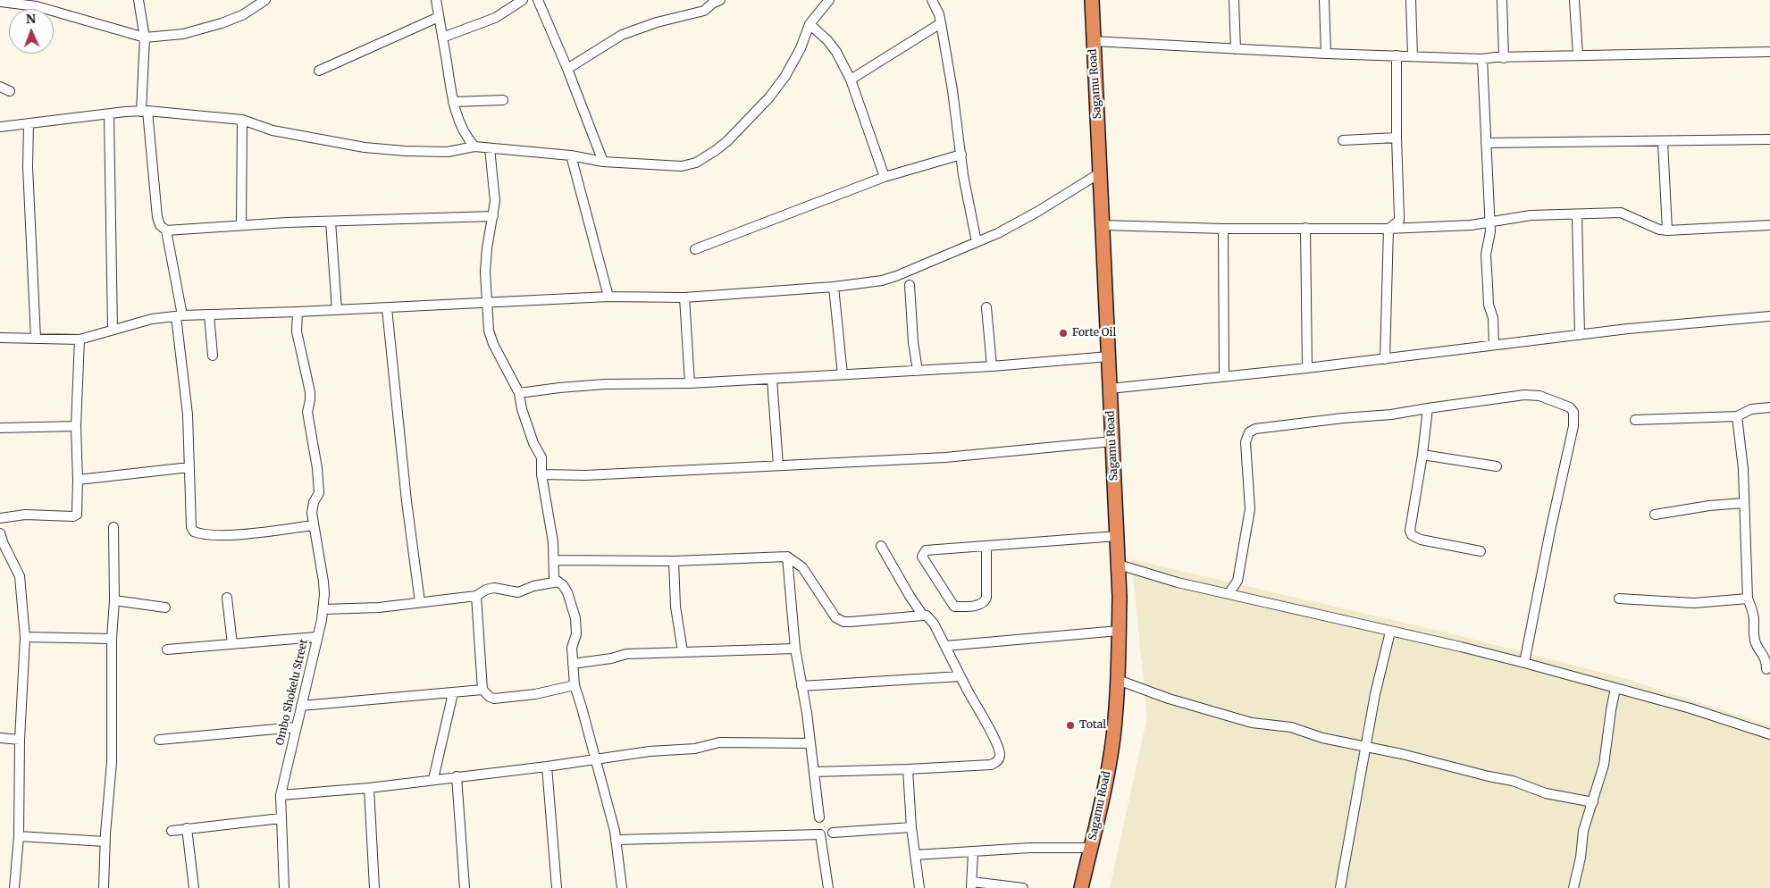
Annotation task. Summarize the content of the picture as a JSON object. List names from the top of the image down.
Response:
{
  "streets": {
    "highway": ["Sagamu Road"],
    "street": ["Ombo Shokelu Street"]
  },
  "places": ["Forte Oil", "Total"],
  "north": "top"
}
